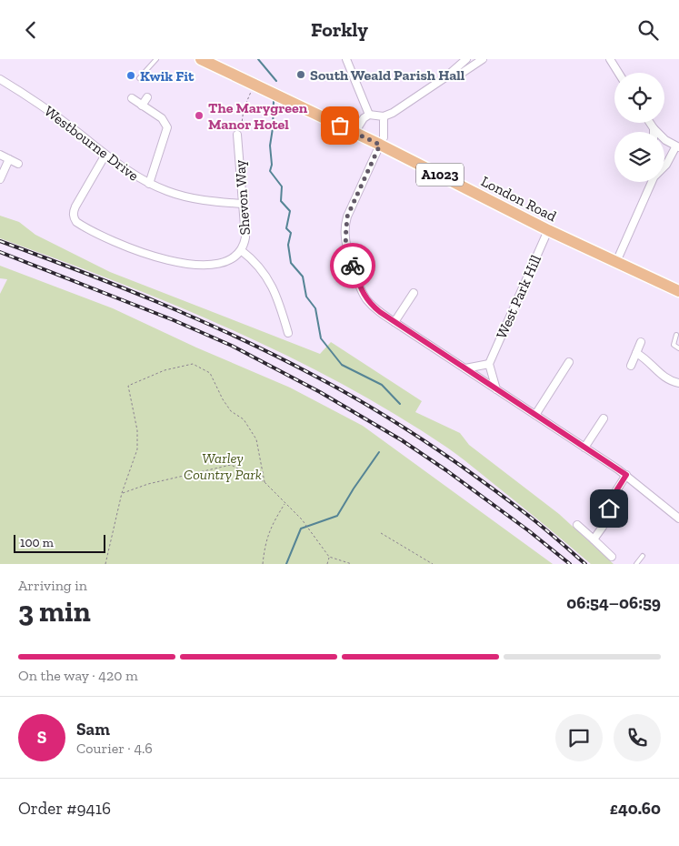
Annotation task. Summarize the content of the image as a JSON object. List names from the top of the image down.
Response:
{
  "streets": {
    "main road": ["A1023", "London Road"],
    "street": ["Westbourne Drive", "Shevon Way", "West Park Hill"]
  },
  "crossings": [
    ["Westbourne Drive", "Shevon Way"],
    ["London Road", "West Park Hill"]
  ],
  "parks": ["Warley Country Park"],
  "places": ["South Weald Parish Hall", "Kwik Fit", "The Marygreen Manor Hotel"],
  "scale_bar": "100 m",
  "page": {
    "header": "Forkly",
    "scale": "100 m",
    "heading": ["3 min", "Arriving in", "06:54–06:59"],
    "panel": [
      "Sam",
      "Courier · 4.6",
      "Order #9416",
      "£40.60"
    ],
    "bar": "On the way · 420 m",
    "round": "S"
  }
}
